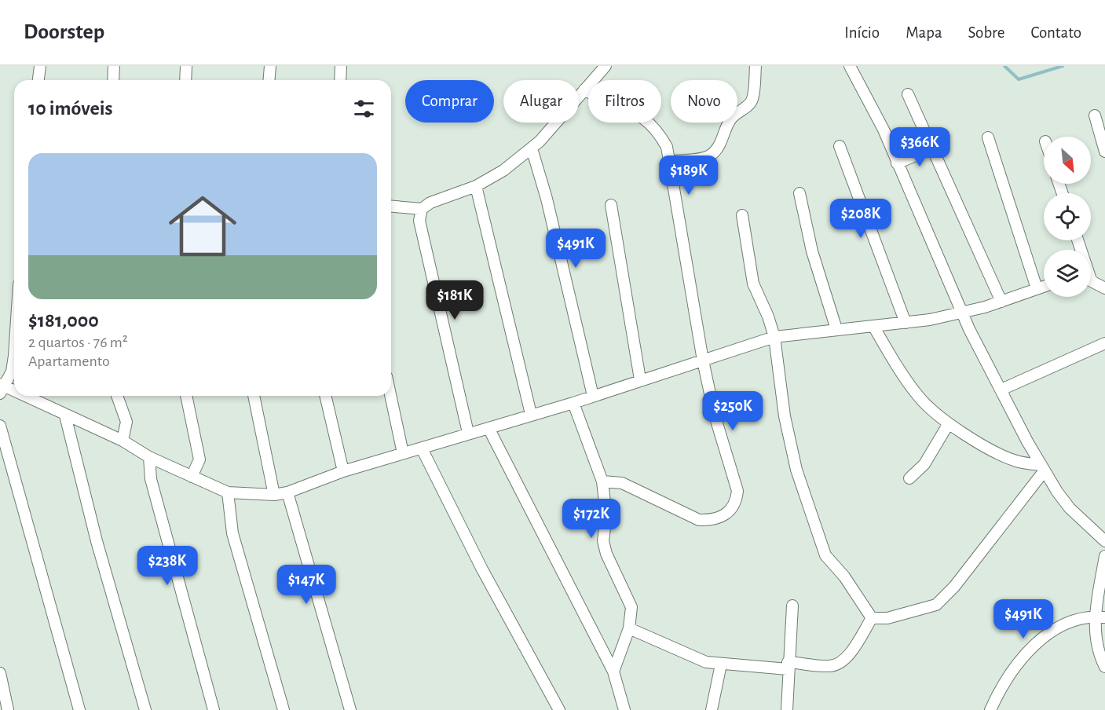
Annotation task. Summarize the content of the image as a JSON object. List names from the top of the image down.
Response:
{
  "north": "bottom right",
  "page": {
    "header": "Doorstep",
    "nav": [
      "Início",
      "Mapa",
      "Sobre",
      "Contato"
    ],
    "chip": [
      "Comprar",
      "Alugar",
      "Filtros",
      "Novo"
    ],
    "heading": "10 imóveis",
    "price": [
      "$366K",
      "$189K",
      "$208K",
      "$491K",
      "$181K",
      "$250K",
      "$172K",
      "$238K",
      "$147K",
      "$491K"
    ],
    "list": [
      {
        "name": "$181,000",
        "note": "2 quartos · 76 m² · Apartamento"
      }
    ]
  }
}
